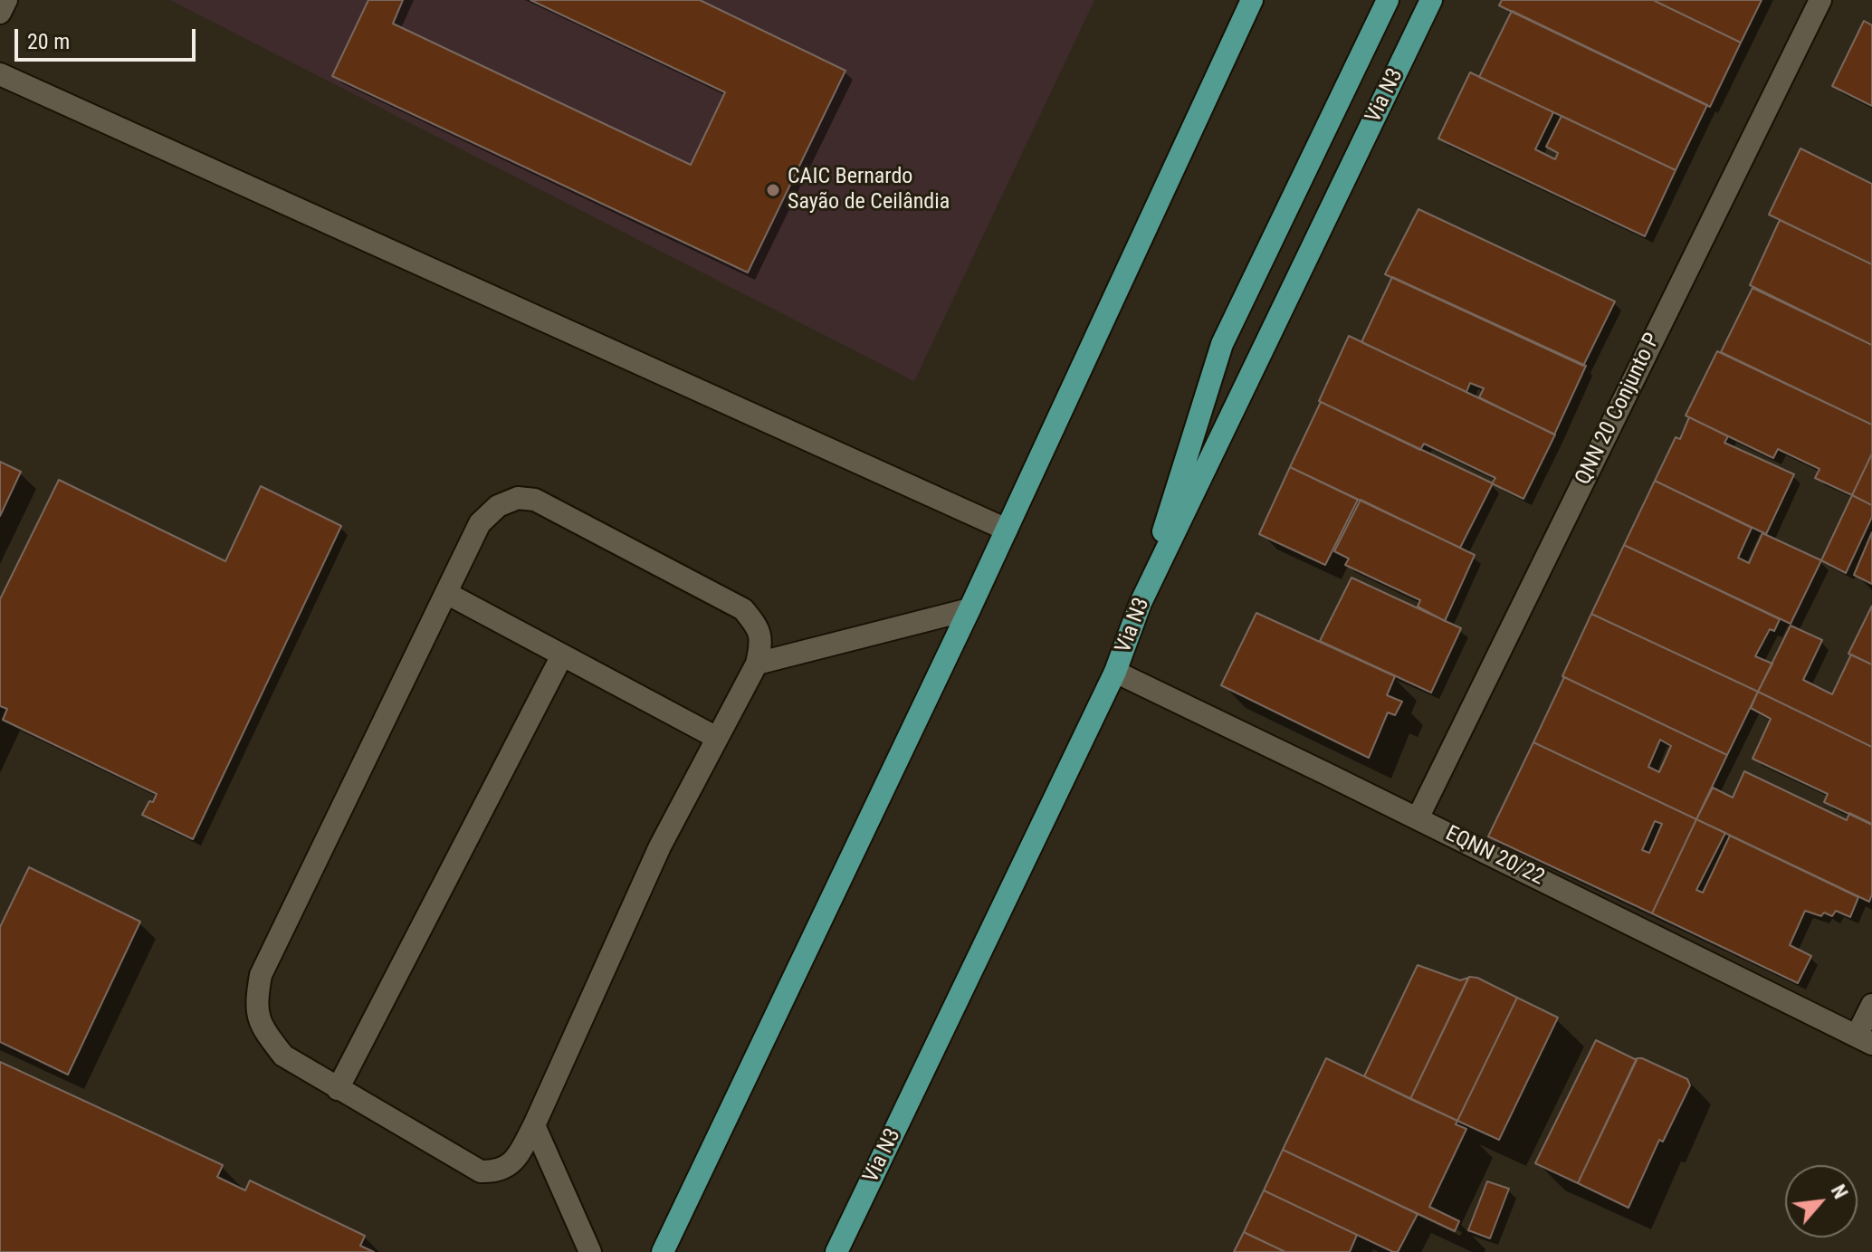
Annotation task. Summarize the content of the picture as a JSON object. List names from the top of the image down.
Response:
{
  "streets": {
    "main road": ["Via N3"],
    "street": ["QNN 20 Conjunto P", "EQNN 20/22"]
  },
  "crossings": [
    ["Via N3", "EQNN 20/22"],
    ["QNN 20 Conjunto P", "EQNN 20/22"]
  ],
  "places": ["CAIC Bernardo Sayão de Ceilândia"],
  "scale_bar": "20 m",
  "north": "top right"
}
